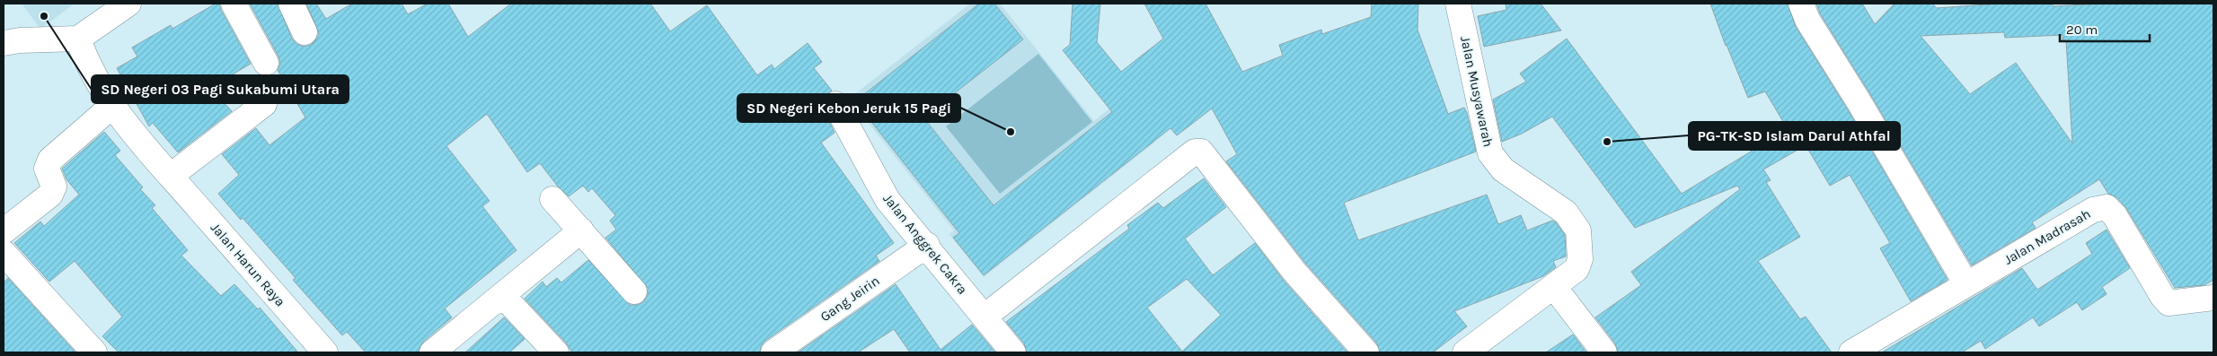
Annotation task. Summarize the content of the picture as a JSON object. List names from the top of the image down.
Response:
{
  "streets": {
    "street": [
      "Jalan Musyawarah",
      "Jalan Madrasah",
      "Jalan Anggrek Cakra",
      "Jalan Harun Raya",
      "Gang Jeirin"
    ]
  },
  "crossings": [
    ["Jalan Anggrek Cakra", "Gang Jeirin"]
  ],
  "places": ["SD Negeri 03 Pagi Sukabumi Utara", "SD Negeri Kebon Jeruk 15 Pagi", "PG-TK-SD Islam Darul Athfal"],
  "scale_bar": "20 m"
}
